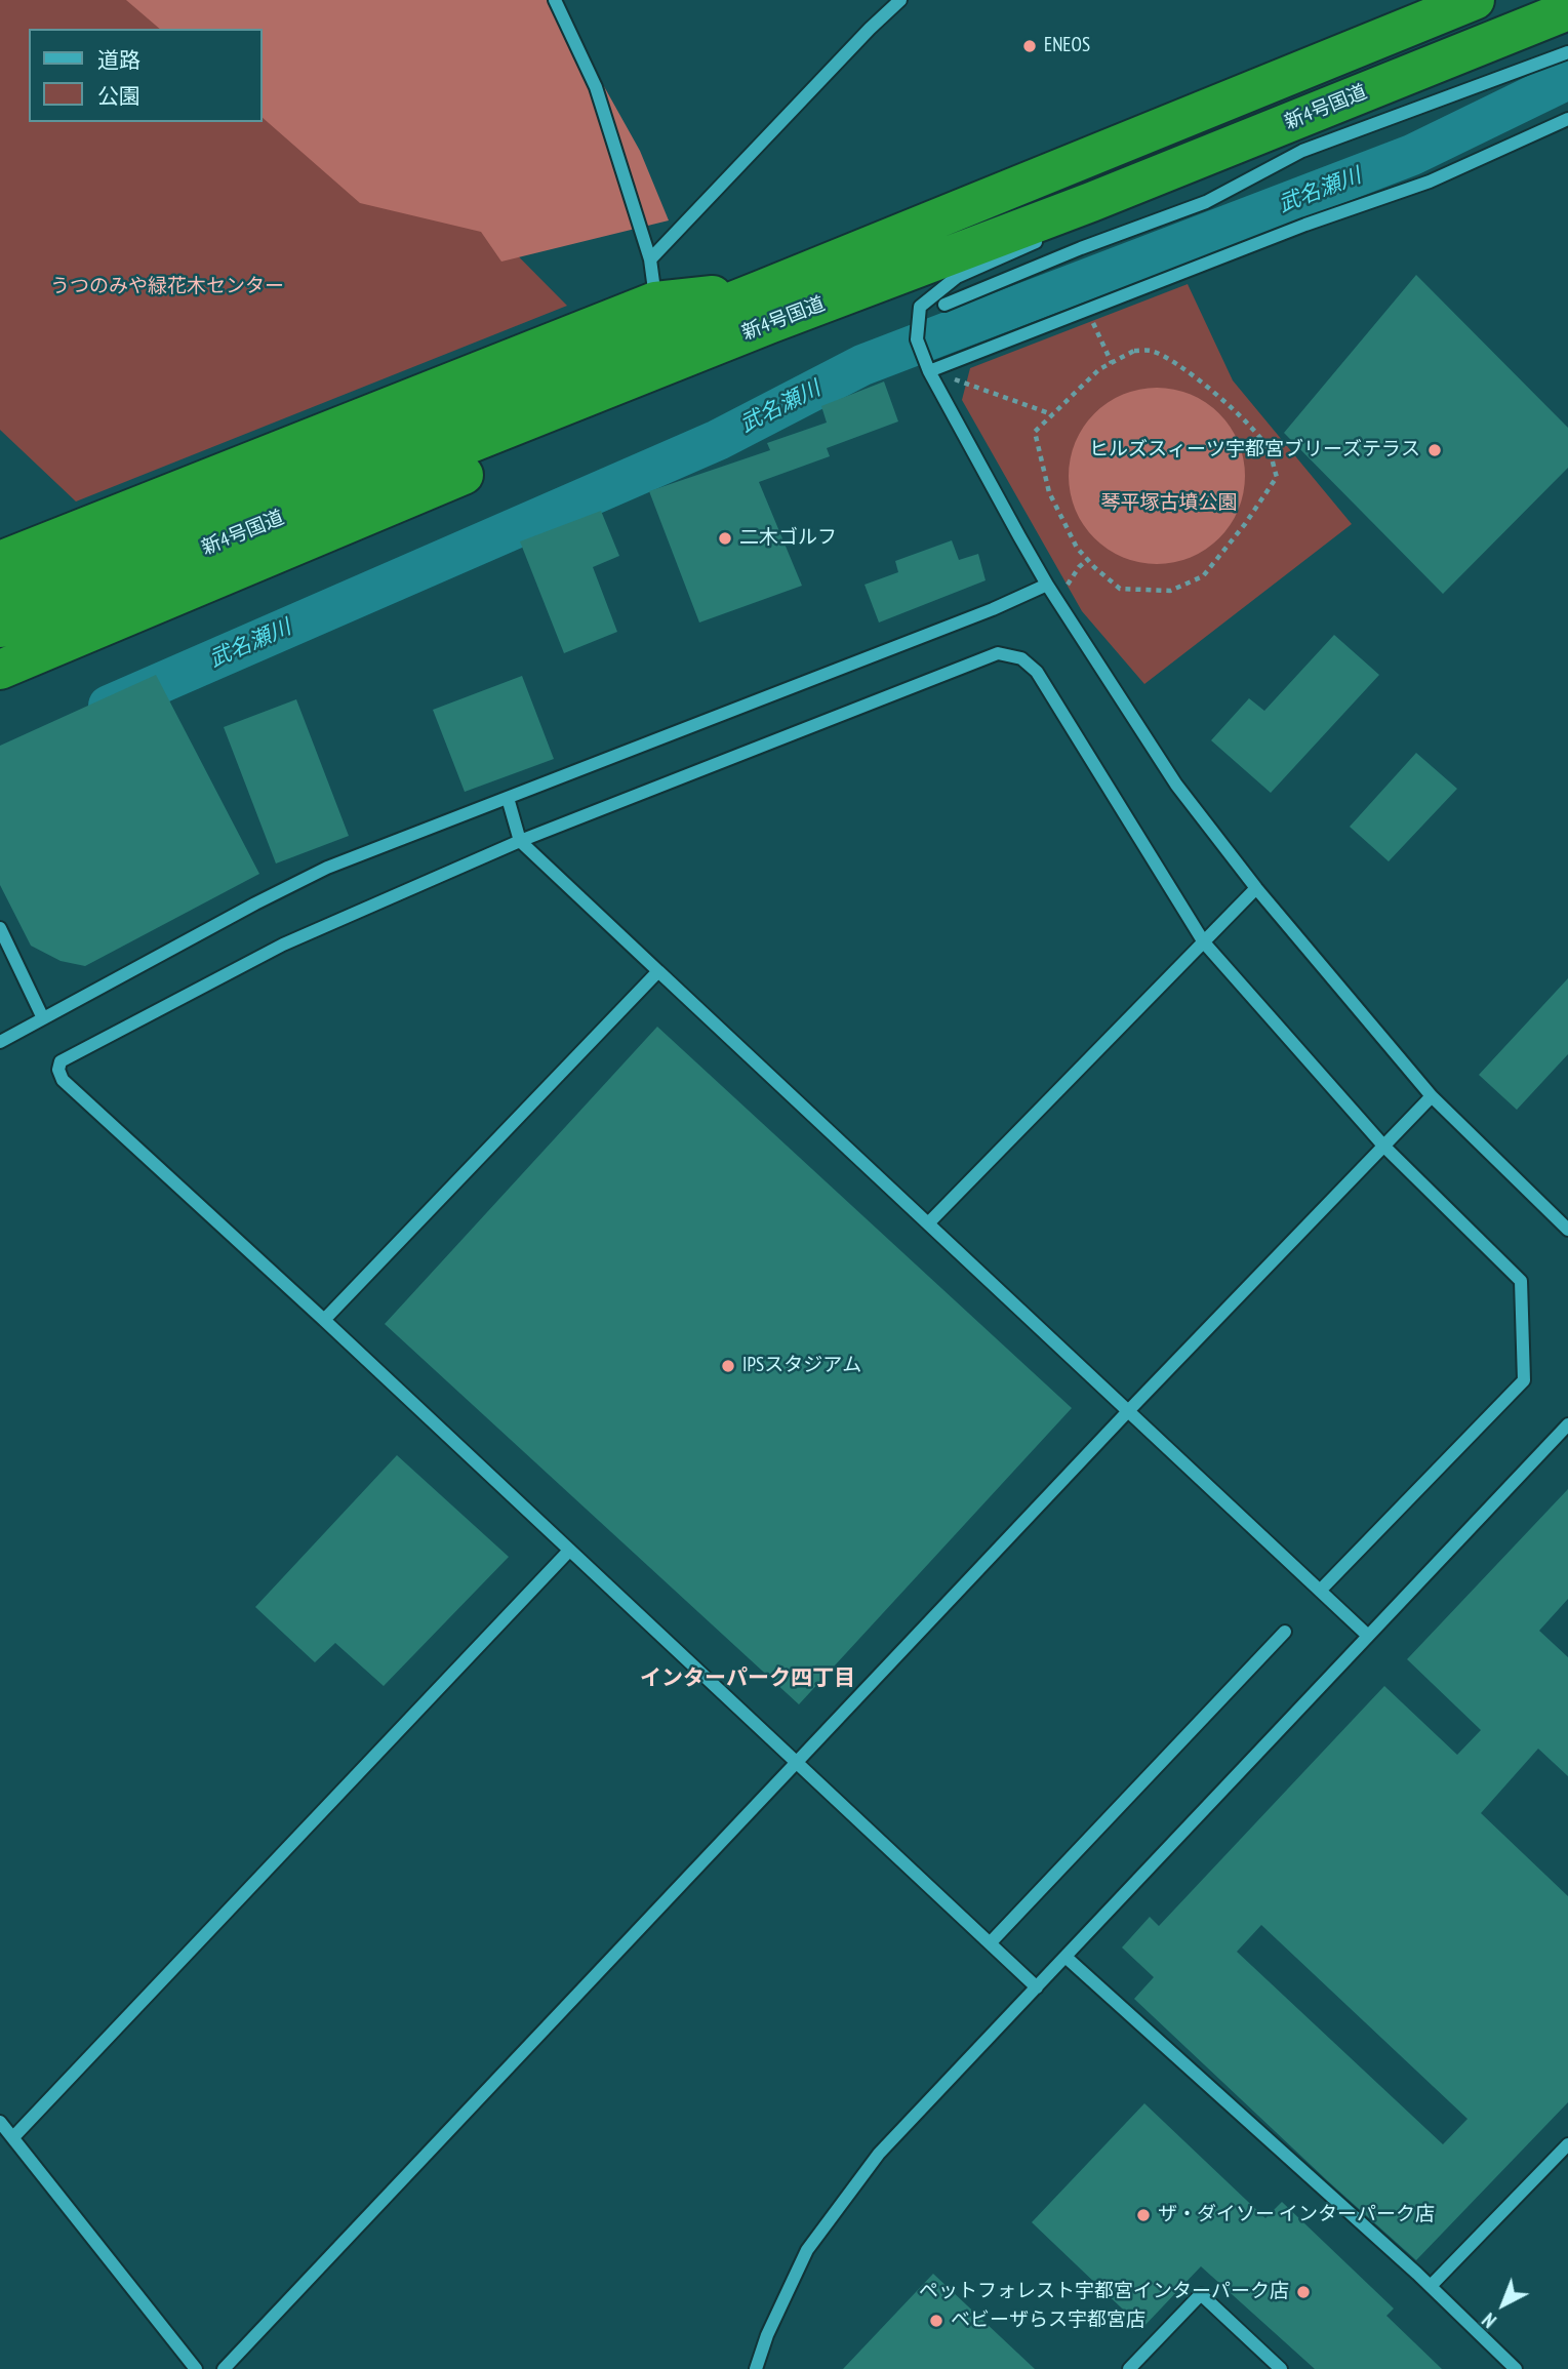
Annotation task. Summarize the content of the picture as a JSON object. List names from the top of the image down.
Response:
{
  "streets": {
    "highway": ["新4号国道"]
  },
  "districts": ["インターパーク四丁目"],
  "water": ["武名瀬川"],
  "parks": ["うつのみや緑花木センター", "琴平塚古墳公園"],
  "places": [
    "ENEOS",
    "ヒルズスィーツ宇都宮ブリーズテラス",
    "二木ゴルフ",
    "IPSスタジアム",
    "ザ・ダイソー インターパーク店",
    "ペットフォレスト宇都宮インターパーク店",
    "ベビーザらス宇都宮店"
  ],
  "legend": ["道路", "公園"],
  "north": "bottom left"
}
